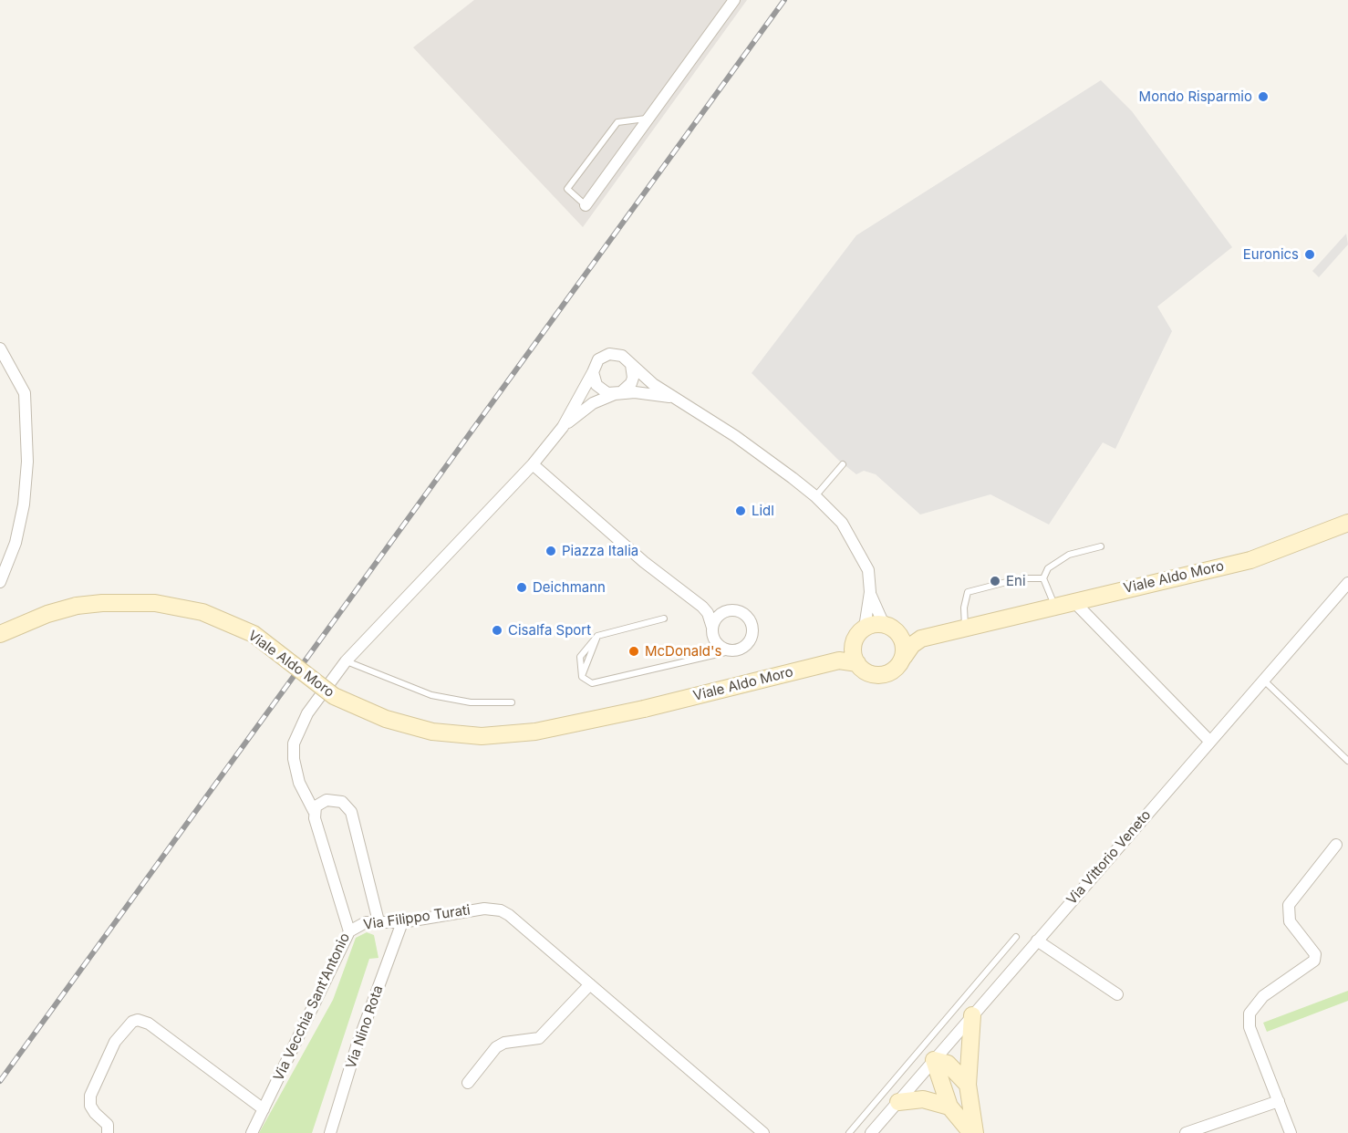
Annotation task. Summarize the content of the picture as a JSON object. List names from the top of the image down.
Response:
{
  "streets": {
    "main road": ["Viale Aldo Moro"],
    "street": [
      "Via Vittorio Veneto",
      "Via Filippo Turati",
      "Via Vecchia Sant'Antonio",
      "Via Nino Rota"
    ]
  },
  "crossings": [
    ["Via Filippo Turati", "Via Vecchia Sant'Antonio"],
    ["Via Filippo Turati", "Via Nino Rota"]
  ],
  "places": [
    "Mondo Risparmio",
    "Euronics",
    "Lidl",
    "Piazza Italia",
    "Eni",
    "Deichmann",
    "Cisalfa Sport",
    "McDonald's"
  ]
}
